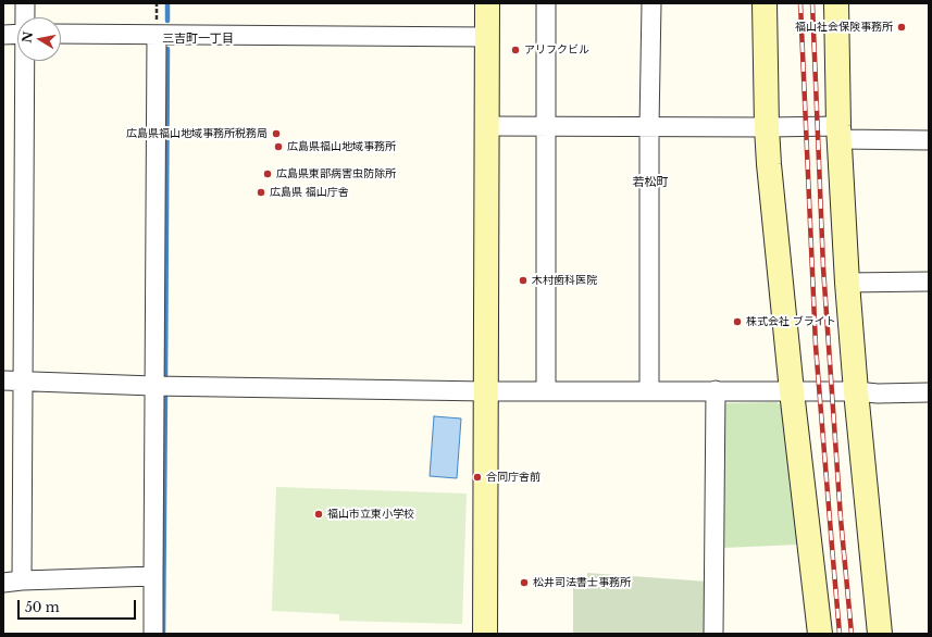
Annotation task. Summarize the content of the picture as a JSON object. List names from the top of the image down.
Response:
{
  "districts": ["三吉町一丁目", "若松町"],
  "places": [
    "福山社会保険事務所",
    "アリフクビル",
    "広島県福山地域事務所税務局",
    "広島県福山地域事務所",
    "広島県東部病害虫防除所",
    "広島県 福山庁舎",
    "木村歯科医院",
    "株式会社 ブライト",
    "合同庁舎前",
    "福山市立東小学校",
    "松井司法書士事務所"
  ],
  "scale_bar": "50 m",
  "north": "left"
}
